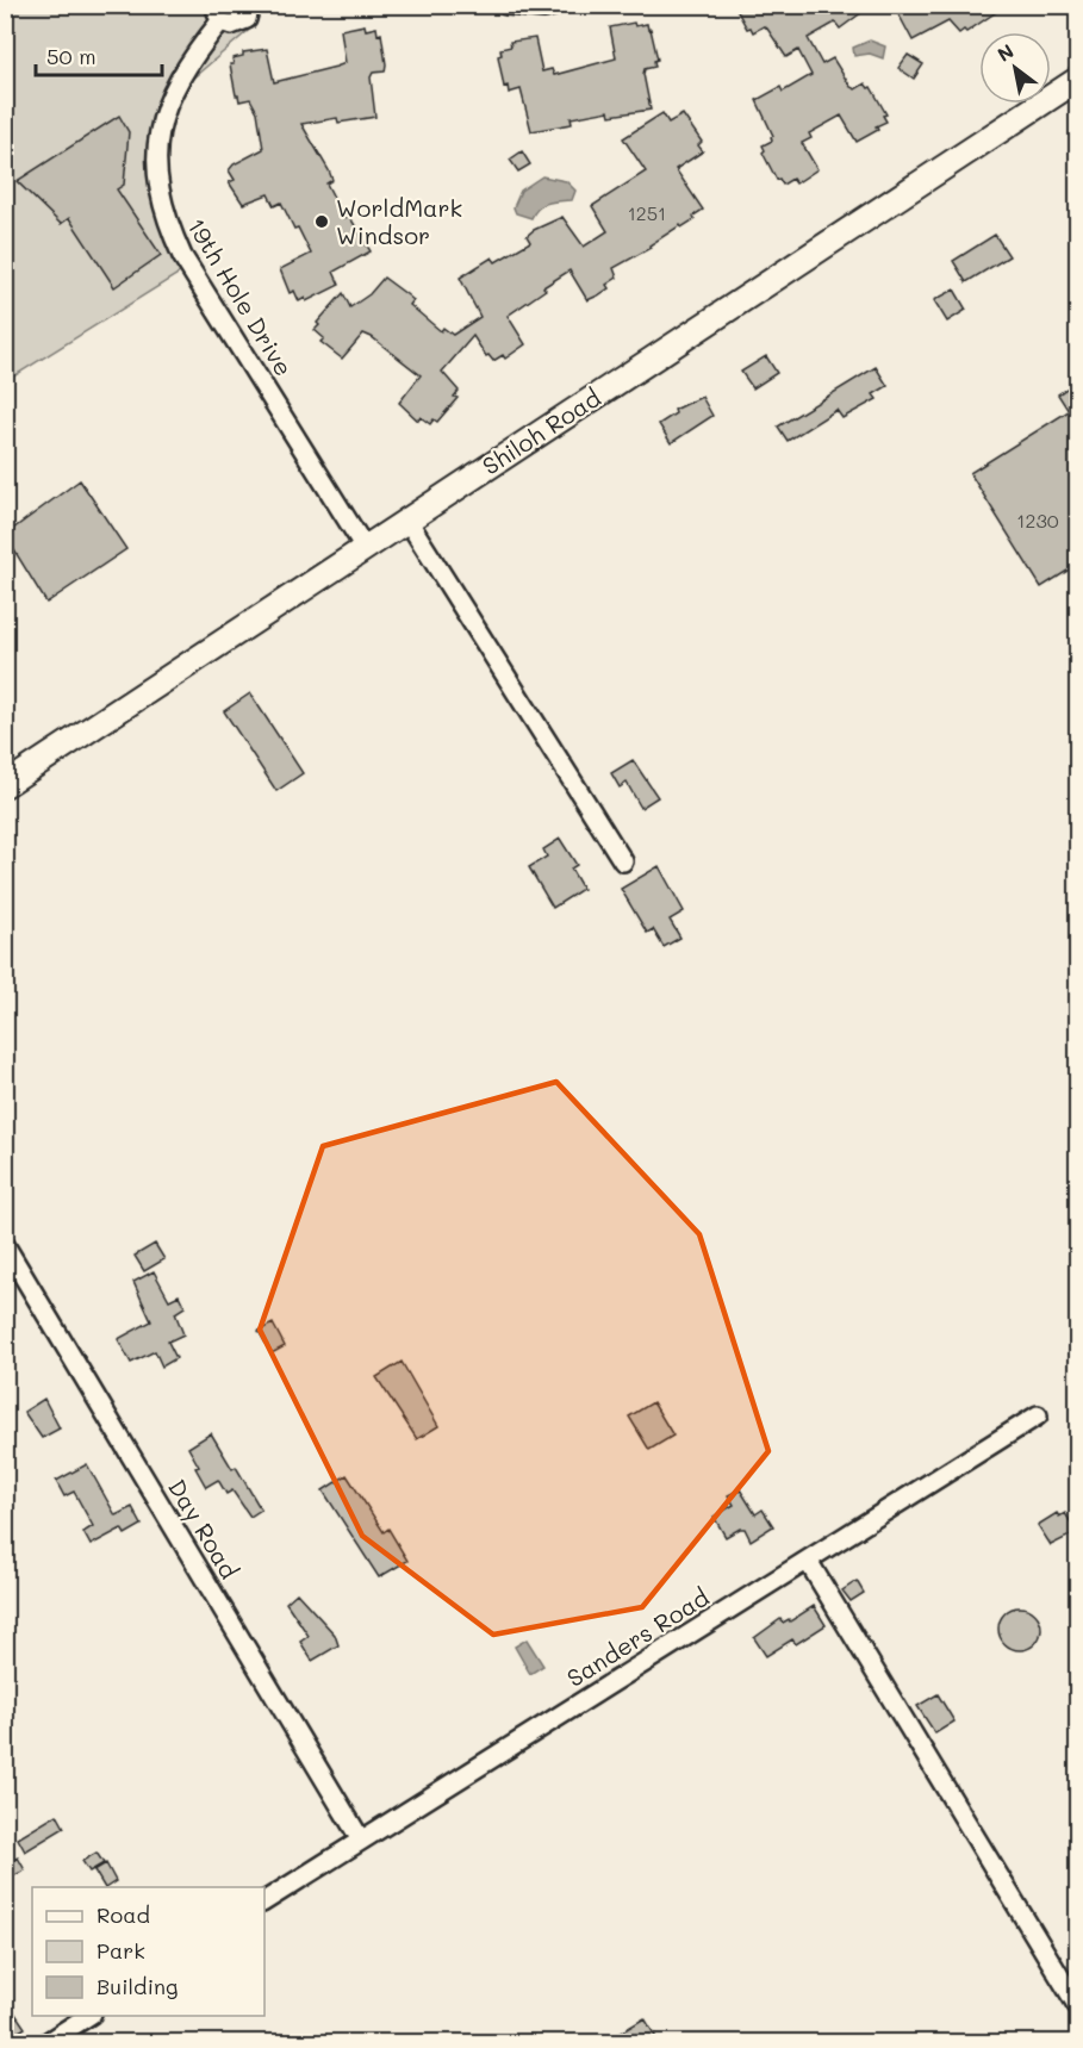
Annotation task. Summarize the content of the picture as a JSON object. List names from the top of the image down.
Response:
{
  "streets": {
    "main road": ["Shiloh Road"],
    "street": ["19th Hole Drive", "Day Road", "Sanders Road"]
  },
  "crossings": [
    ["19th Hole Drive", "Shiloh Road"],
    ["Day Road", "Sanders Road"]
  ],
  "places": ["WorldMark Windsor"],
  "house_numbers": ["1251", "1230"],
  "legend": ["Road", "Park", "Building"],
  "scale_bar": "50 m",
  "north": "top left"
}
